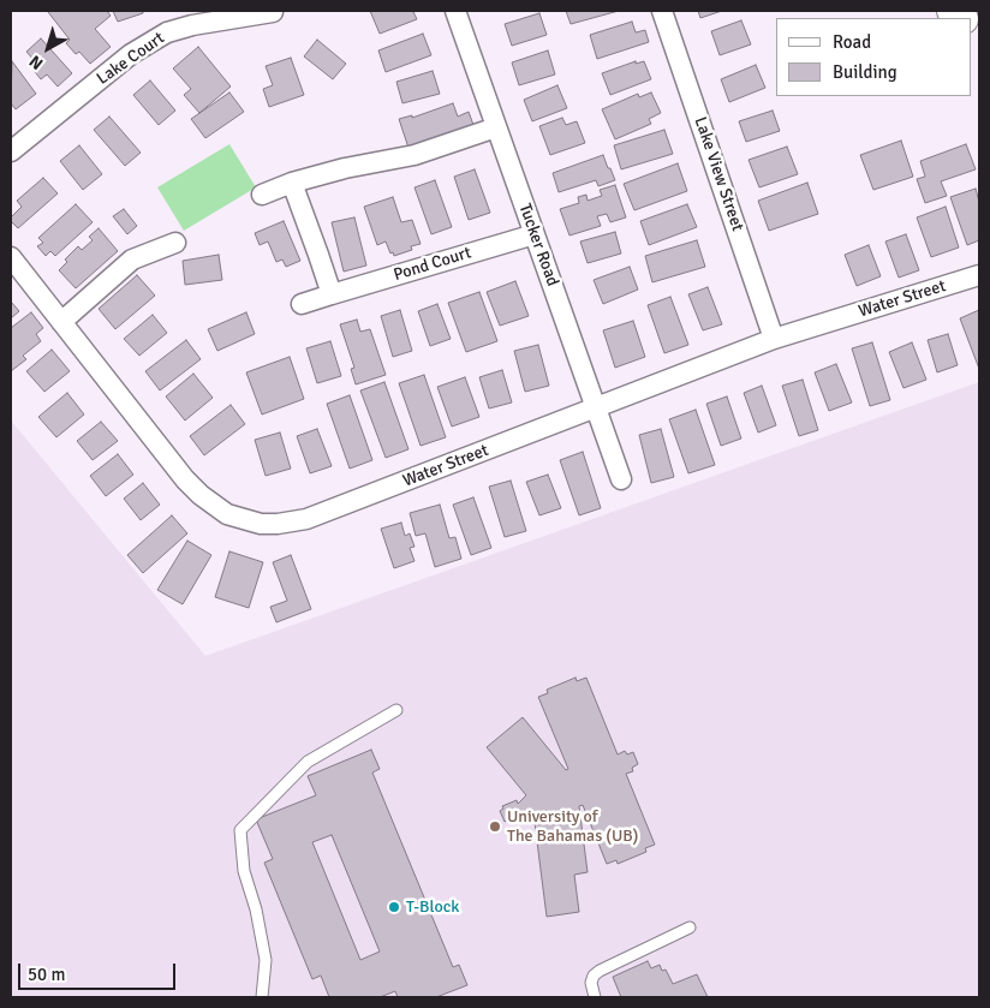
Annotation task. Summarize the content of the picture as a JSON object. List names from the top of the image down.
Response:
{
  "streets": {
    "street": [
      "Lake Court",
      "Lake View Street",
      "Tucker Road",
      "Pond Court",
      "Water Street"
    ]
  },
  "crossings": [
    ["Lake View Street", "Water Street"],
    ["Tucker Road", "Pond Court"],
    ["Tucker Road", "Water Street"]
  ],
  "places": ["University of The Bahamas (UB)", "T-Block"],
  "legend": ["Road", "Building"],
  "scale_bar": "50 m",
  "north": "bottom left"
}
